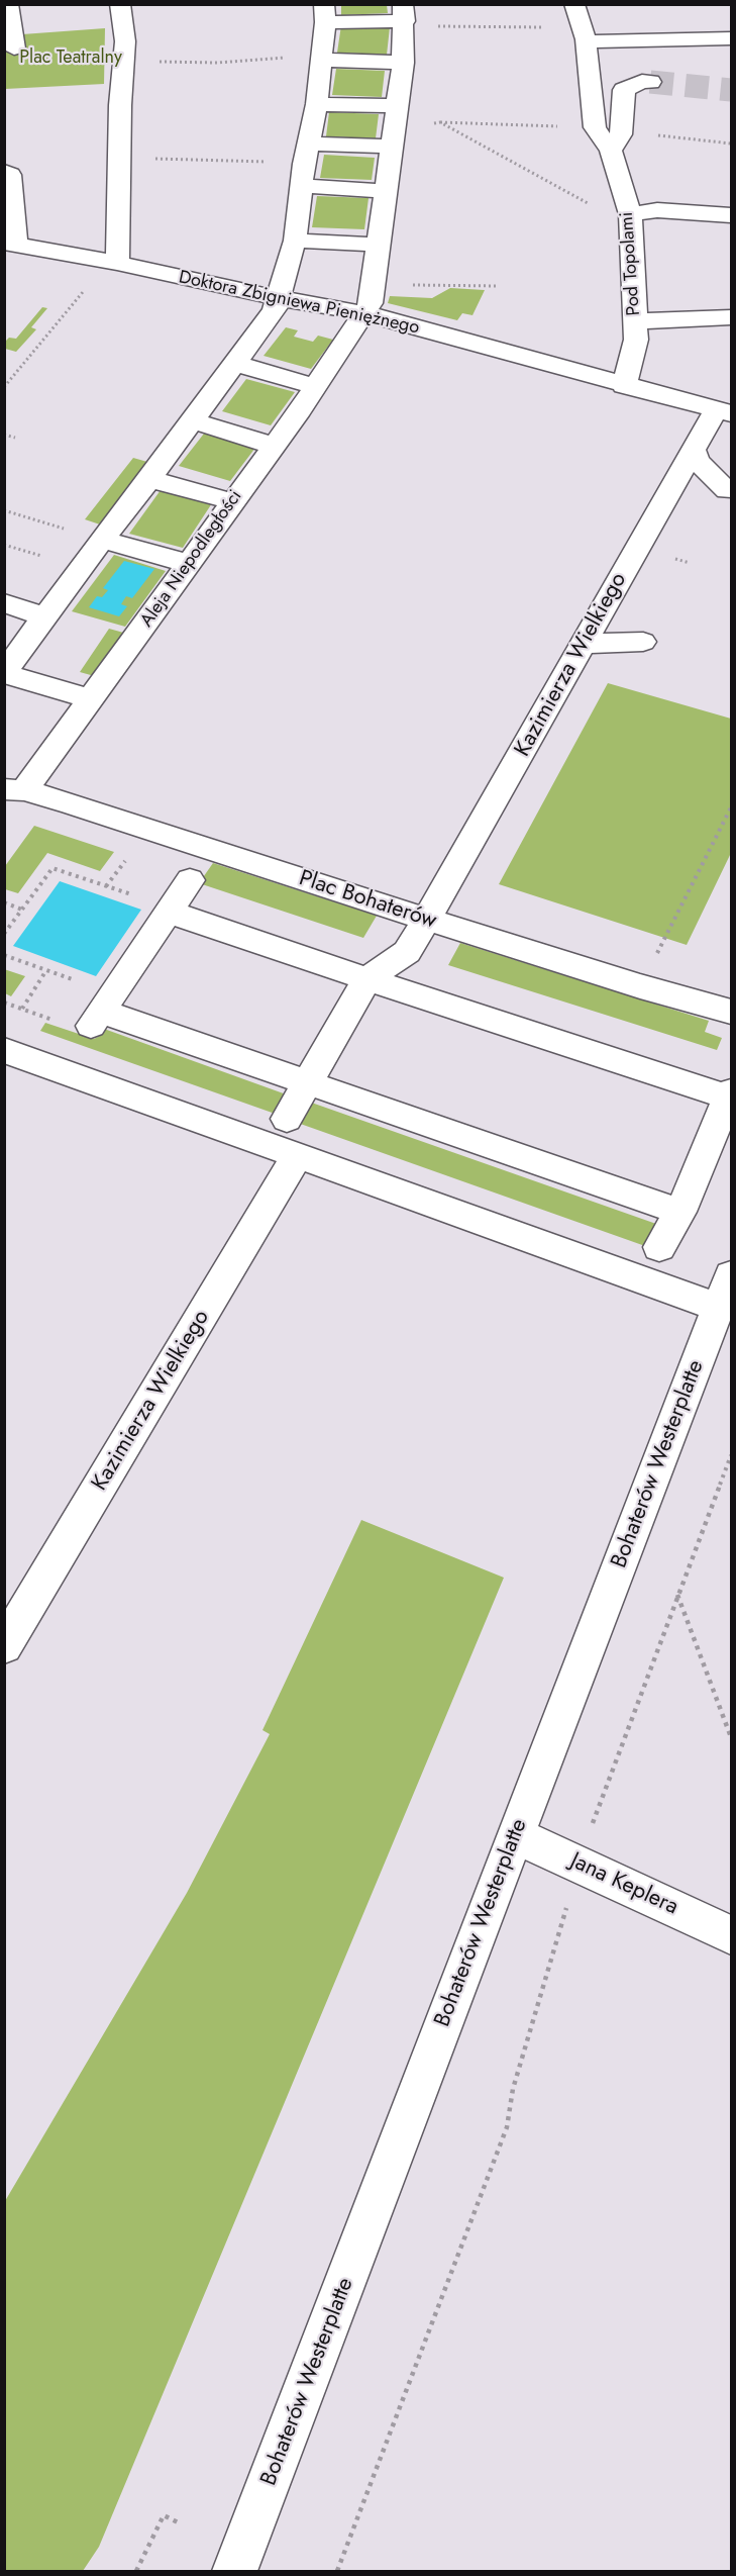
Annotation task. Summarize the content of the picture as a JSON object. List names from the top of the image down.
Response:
{
  "streets": {
    "street": [
      "Pod Topolami",
      "Doktora Zbigniewa Pieniężnego",
      "Aleja Niepodległości",
      "Kazimierza Wielkiego",
      "Plac Bohaterów",
      "Bohaterów Westerplatte",
      "Jana Keplera"
    ]
  },
  "crossings": [
    ["Pod Topolami", "Doktora Zbigniewa Pieniężnego"],
    ["Doktora Zbigniewa Pieniężnego", "Aleja Niepodległości"],
    ["Doktora Zbigniewa Pieniężnego", "Kazimierza Wielkiego"],
    ["Aleja Niepodległości", "Plac Bohaterów"],
    ["Kazimierza Wielkiego", "Plac Bohaterów"],
    ["Bohaterów Westerplatte", "Jana Keplera"]
  ],
  "parks": ["Plac Teatralny"]
}
